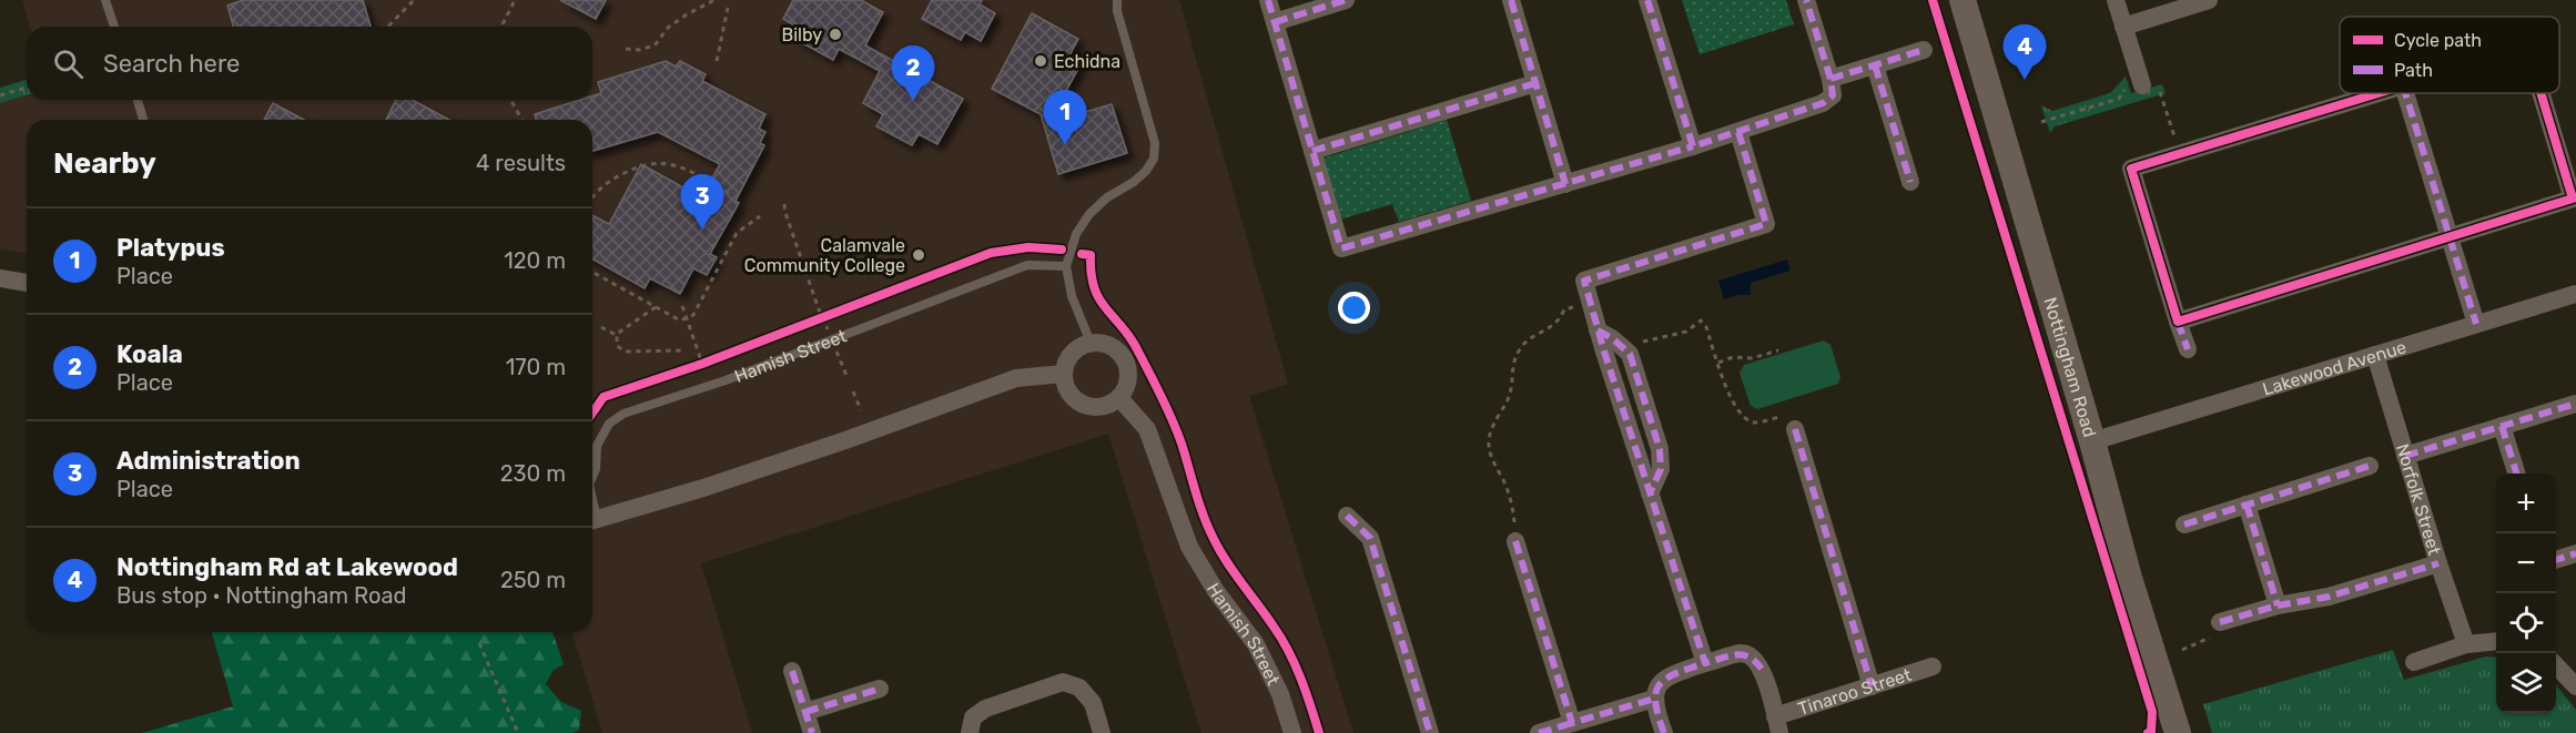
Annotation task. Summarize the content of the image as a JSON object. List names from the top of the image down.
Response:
{
  "streets": {
    "street": [
      "Hamish Street",
      "Nottingham Road",
      "Lakewood Avenue",
      "Norfolk Street",
      "Tinaroo Street"
    ]
  },
  "crossings": [
    ["Nottingham Road", "Lakewood Avenue"],
    ["Lakewood Avenue", "Norfolk Street"]
  ],
  "places": ["Bilby", "Echidna", "Calamvale Community College"],
  "legend": ["Cycle path", "Path"],
  "page": {
    "pins": [
      "4",
      "2",
      "1",
      "3"
    ],
    "search": "Search here",
    "heading": ["Nearby", "4 results"],
    "list": [
      {
        "mark": "1",
        "name": "Platypus",
        "note": "Place",
        "value": "120 m"
      },
      {
        "mark": "2",
        "name": "Koala",
        "note": "Place",
        "value": "170 m"
      },
      {
        "mark": "3",
        "name": "Administration",
        "note": "Place",
        "value": "230 m"
      },
      {
        "mark": "4",
        "name": "Nottingham Rd at Lakewood",
        "note": "Bus stop · Nottingham Road",
        "value": "250 m"
      }
    ],
    "map_buttons": ["+", "−"]
  }
}
